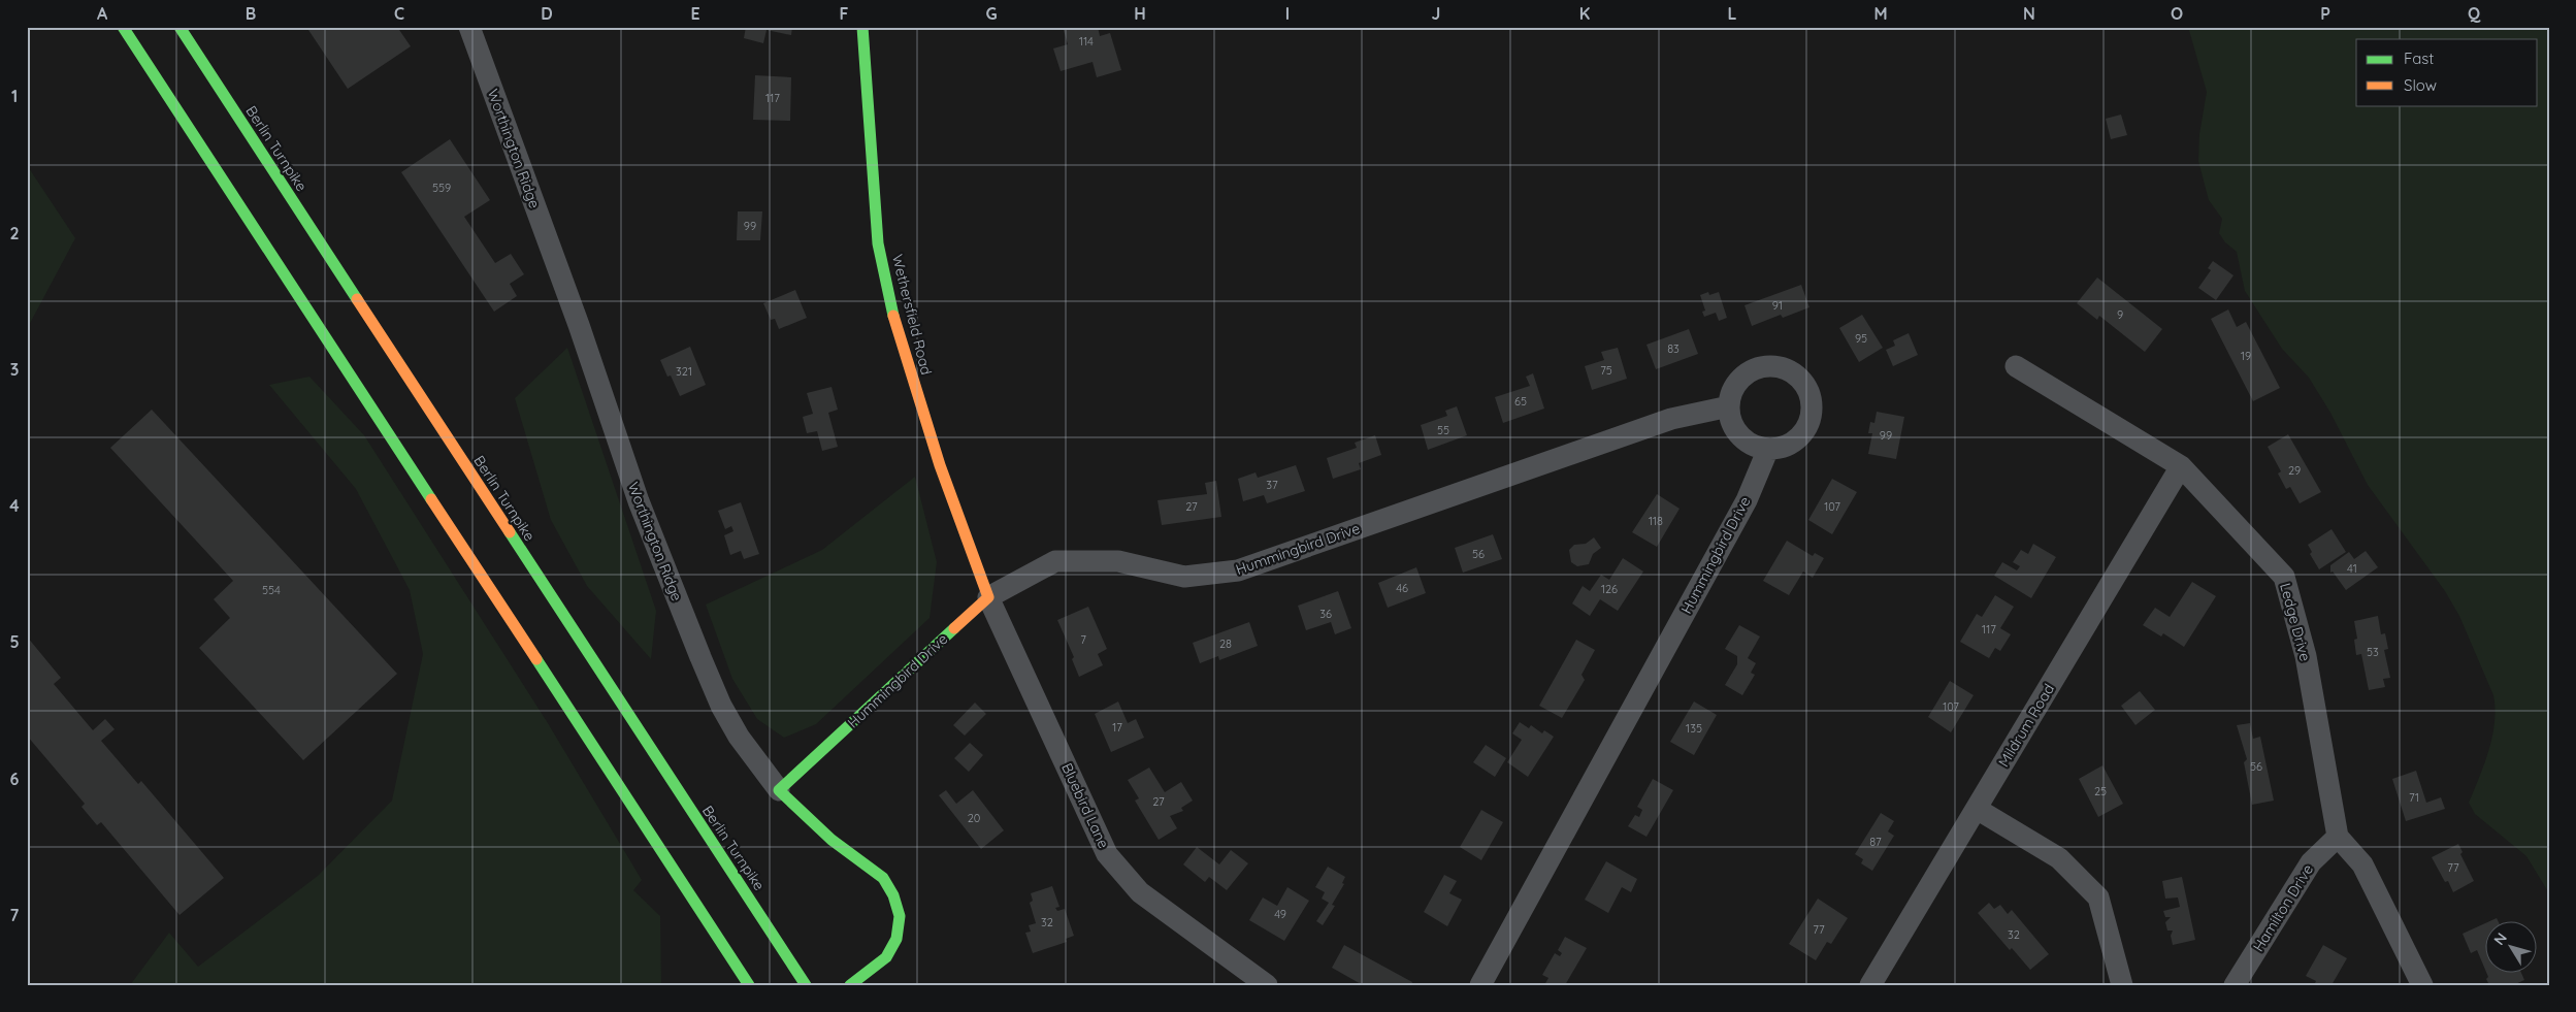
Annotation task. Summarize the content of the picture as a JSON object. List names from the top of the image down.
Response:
{
  "streets": {
    "main road": [
      "Berlin Turnpike",
      "Worthington Ridge",
      "Wethersfield Road",
      "Hummingbird Drive"
    ],
    "street": [
      "Ledge Drive",
      "Mildrum Road",
      "Bluebird Lane",
      "Hamilton Drive"
    ]
  },
  "crossings": [
    ["Worthington Ridge", "Hummingbird Drive"],
    ["Wethersfield Road", "Hummingbird Drive"],
    ["Wethersfield Road", "Bluebird Lane"],
    ["Hummingbird Drive", "Bluebird Lane"],
    ["Ledge Drive", "Mildrum Road"],
    ["Ledge Drive", "Hamilton Drive"]
  ],
  "house_numbers": [
    "114",
    "117",
    "559",
    "99",
    "91",
    "9",
    "95",
    "83",
    "19",
    "75",
    "321",
    "65",
    "55",
    "99",
    "29",
    "37",
    "27",
    "107",
    "118",
    "56",
    "41",
    "46",
    "126",
    "554",
    "36",
    "117",
    "7",
    "28",
    "53",
    "107",
    "17",
    "135",
    "56",
    "25",
    "71",
    "27",
    "20",
    "87",
    "77",
    "49",
    "32",
    "77",
    "32"
  ],
  "legend": ["Fast", "Slow"],
  "north": "top left",
  "grid": {
    "columns": [
      "A",
      "B",
      "C",
      "D",
      "E",
      "F",
      "G",
      "H",
      "I",
      "J",
      "K",
      "L",
      "M",
      "N",
      "O",
      "P",
      "Q"
    ],
    "rows": [
      "1",
      "2",
      "3",
      "4",
      "5",
      "6",
      "7"
    ]
  }
}
